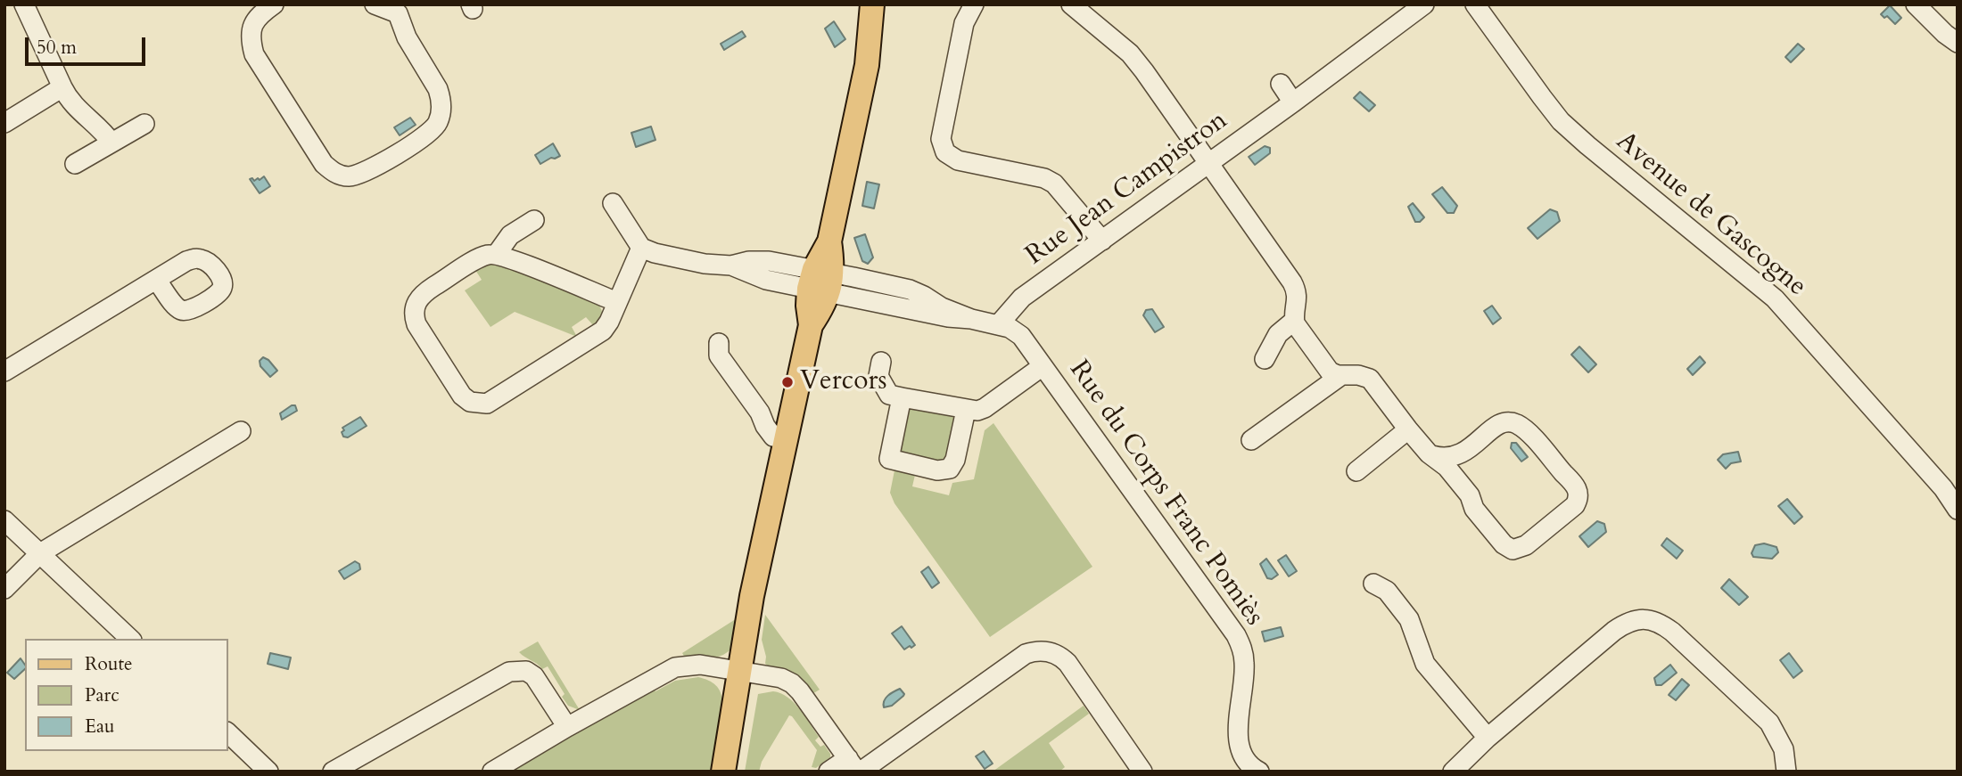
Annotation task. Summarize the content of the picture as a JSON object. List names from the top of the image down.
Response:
{
  "streets": {
    "street": ["Rue Jean Campistron", "Avenue de Gascogne", "Rue du Corps Franc Pomiès"]
  },
  "crossings": [
    ["Rue Jean Campistron", "Rue du Corps Franc Pomiès"]
  ],
  "places": ["Vercors"],
  "legend": ["Route", "Parc", "Eau"],
  "scale_bar": "50 m"
}
